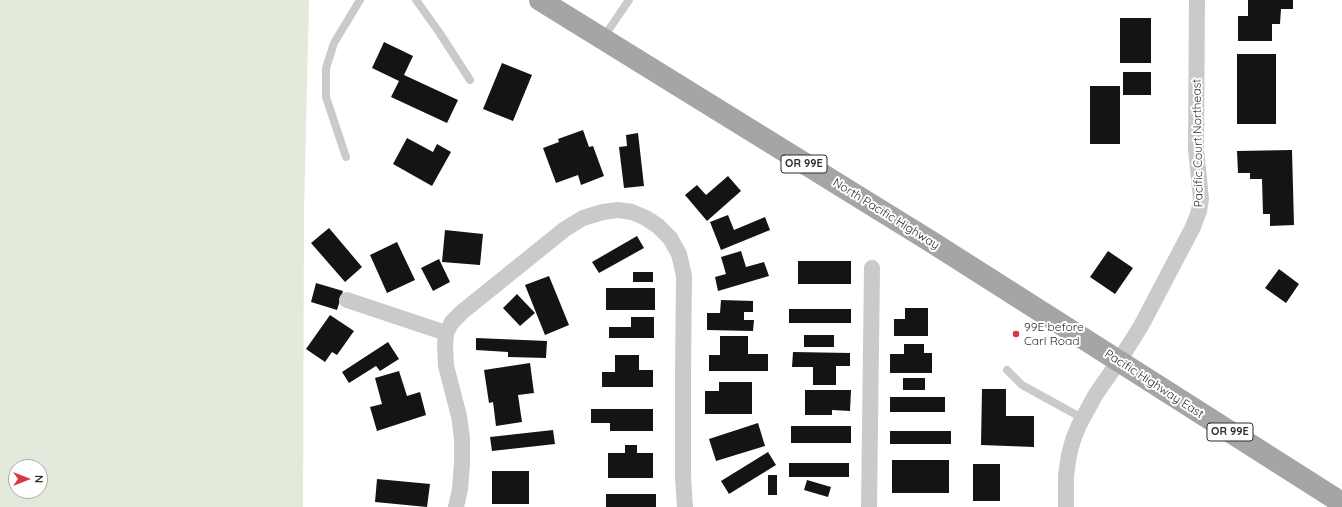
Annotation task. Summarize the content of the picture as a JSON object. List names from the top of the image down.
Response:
{
  "streets": {
    "main road": ["OR 99E", "North Pacific Highway", "Pacific Highway East"],
    "street": ["Pacific Court Northeast"]
  },
  "crossings": [
    ["Pacific Court Northeast", "Pacific Highway East"],
    ["North Pacific Highway", "Pacific Highway East"]
  ],
  "places": ["99E before Carl Road"],
  "north": "right"
}
